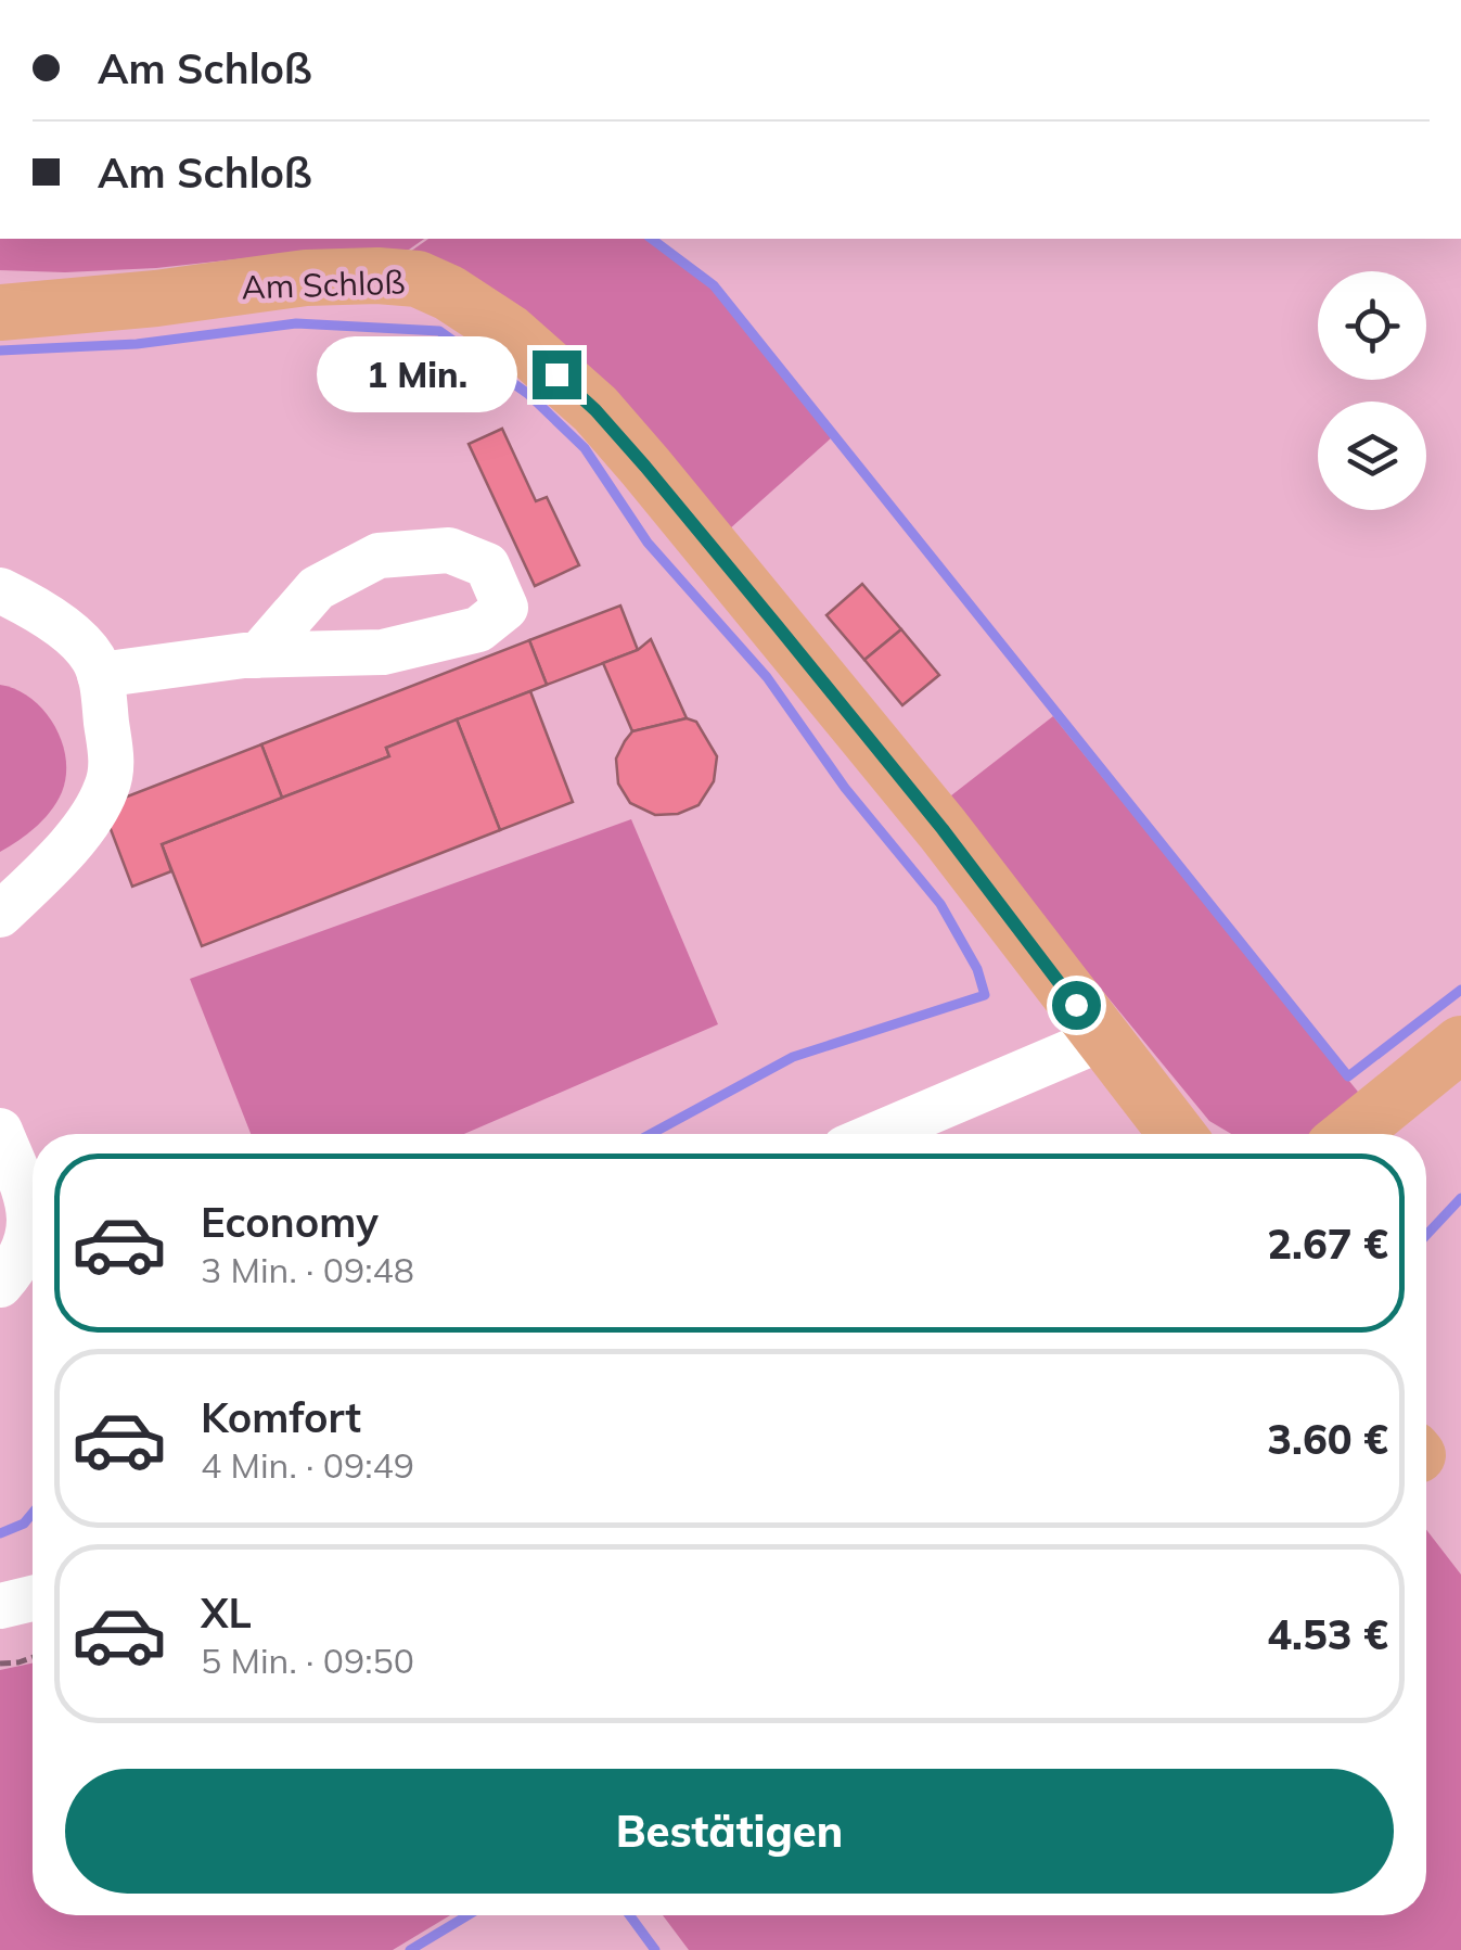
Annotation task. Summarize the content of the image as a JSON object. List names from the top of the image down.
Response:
{
  "streets": {
    "main road": ["Am Schloß"]
  },
  "page": {
    "banner": ["Am Schloß", "Am Schloß"],
    "bubble": "1 Min.",
    "list": [
      {
        "name": "Economy",
        "note": "3 Min. · 09:48",
        "value": "2.67 €"
      },
      {
        "name": "Komfort",
        "note": "4 Min. · 09:49",
        "value": "3.60 €"
      },
      {
        "name": "XL",
        "note": "5 Min. · 09:50",
        "value": "4.53 €"
      }
    ],
    "buttons": "Bestätigen"
  }
}
